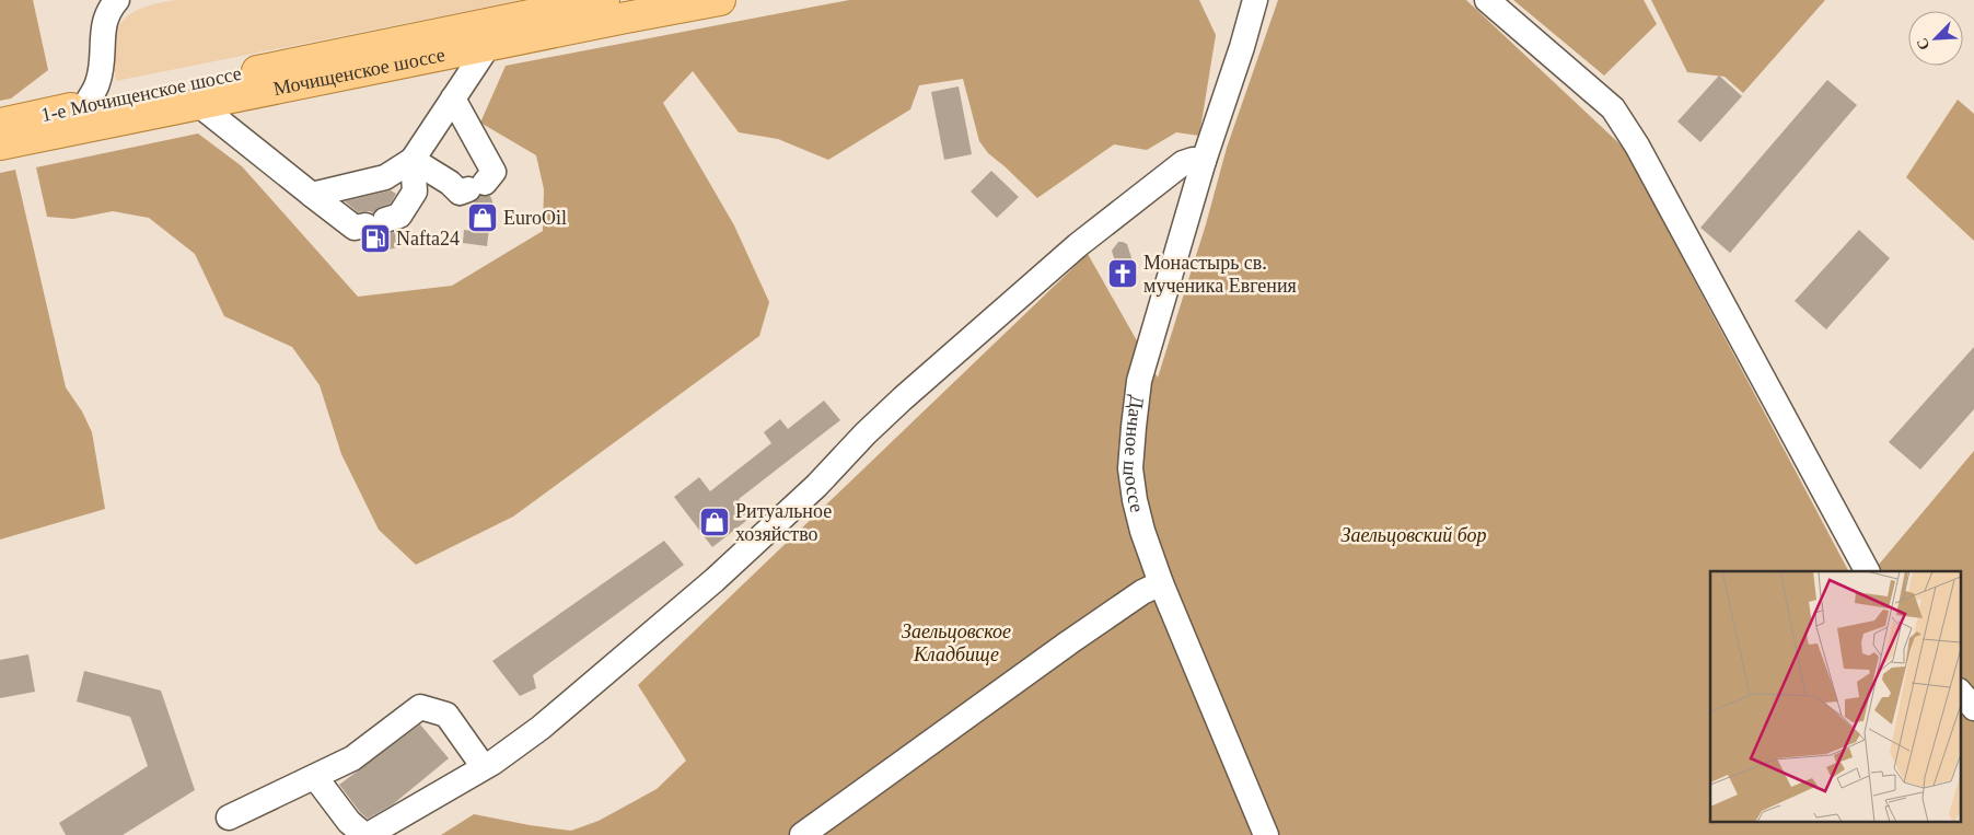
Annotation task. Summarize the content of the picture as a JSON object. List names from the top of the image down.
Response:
{
  "streets": {
    "main road": ["Мочищенское шоссе", "1-е Мочищенское шоссе"],
    "street": ["Дачное шоссе"]
  },
  "parks": ["Заельцовский бор", "Заельцовское Кладбище"],
  "places": {
    "shop": ["EuroOil", "Ритуальное хозяйство"],
    "fuel station": ["Nafta24"],
    "church": ["Монастырь св. мученика Евгения"]
  },
  "north": "bottom left"
}
